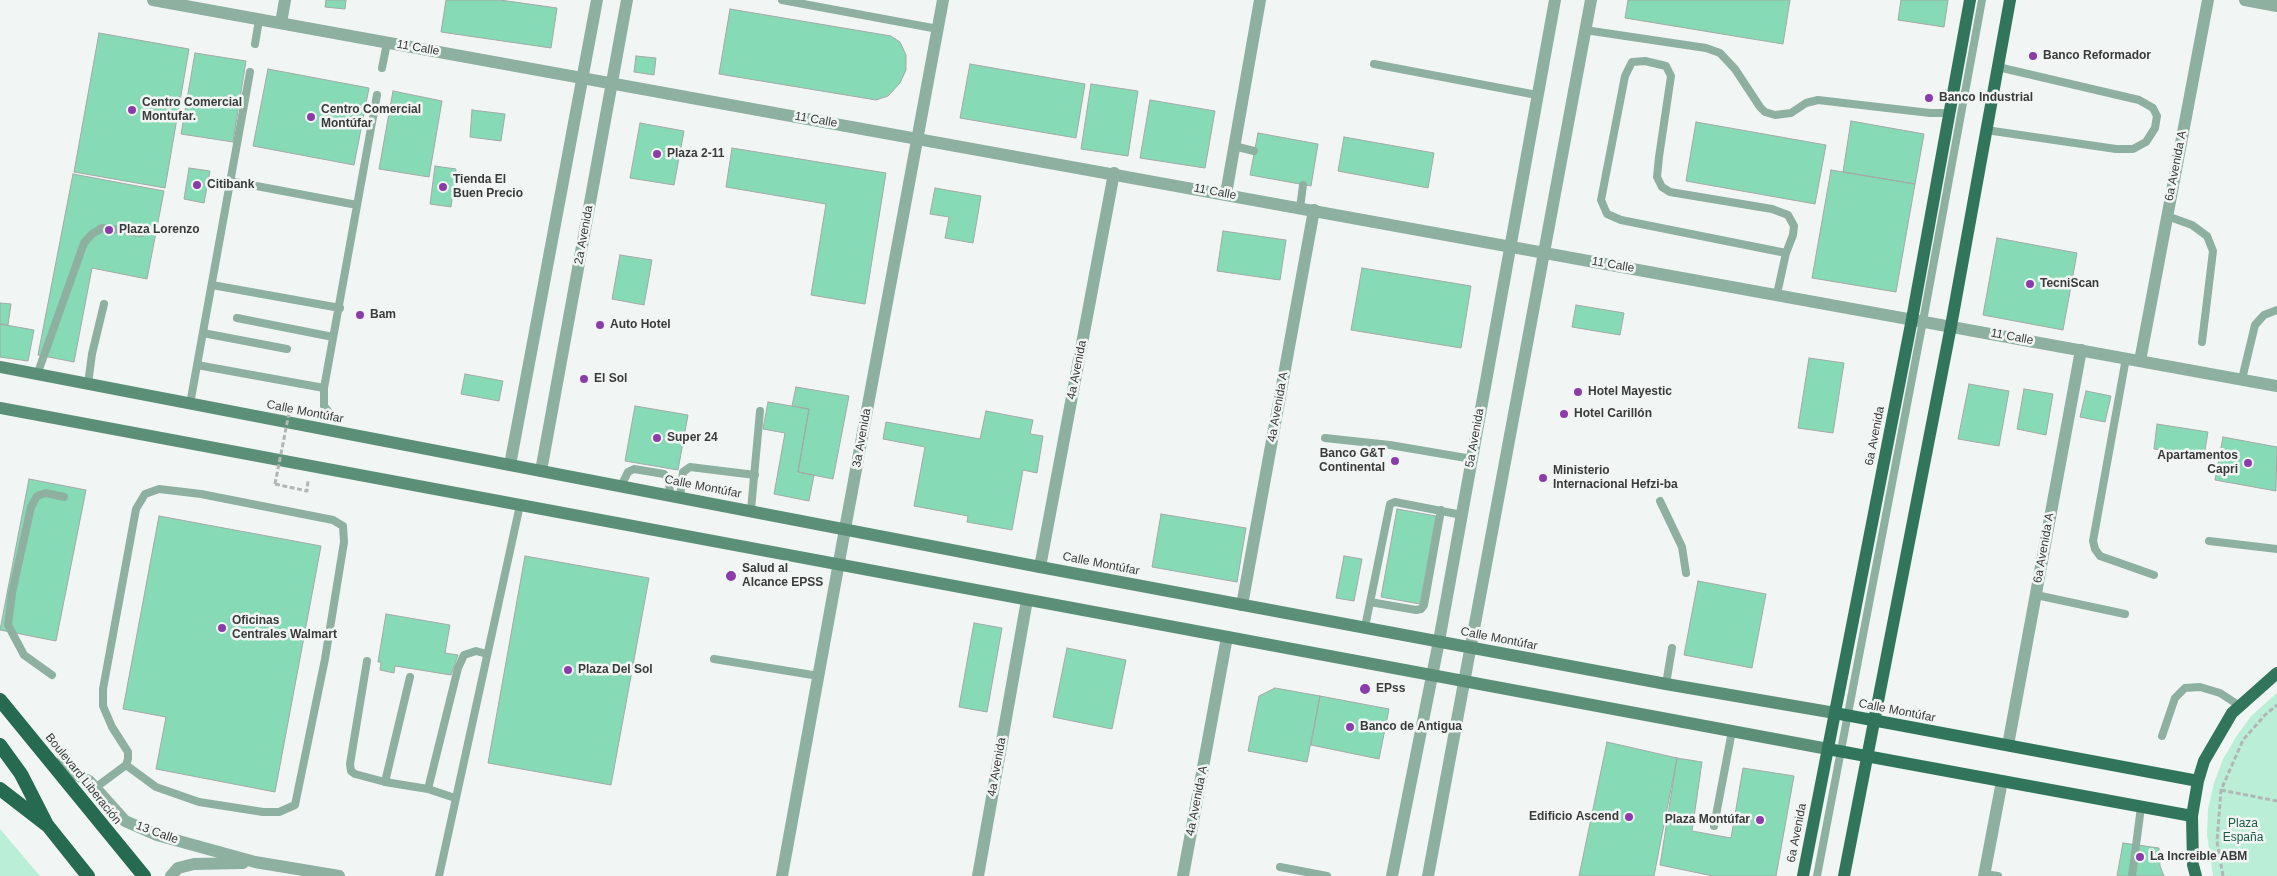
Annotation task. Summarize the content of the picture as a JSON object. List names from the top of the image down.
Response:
{
  "streets": {
    "highway": ["Boulevard Liberación"],
    "main road": ["Calle Montúfar", "6a Avenida"],
    "street": [
      "11 Calle",
      "6a Avenida A",
      "2a Avenida",
      "4a Avenida",
      "4a Avenida A",
      "3a Avenida",
      "5a Avenida",
      "13 Calle"
    ]
  },
  "crossings": [
    ["11 Calle", "6a Avenida A"],
    ["11 Calle", "2a Avenida"],
    ["11 Calle", "4a Avenida"],
    ["11 Calle", "4a Avenida A"],
    ["11 Calle", "6a Avenida"],
    ["11 Calle", "3a Avenida"],
    ["11 Calle", "5a Avenida"],
    ["6a Avenida A", "Calle Montúfar"],
    ["2a Avenida", "Calle Montúfar"],
    ["4a Avenida", "Calle Montúfar"],
    ["4a Avenida A", "Calle Montúfar"],
    ["Calle Montúfar", "6a Avenida"],
    ["Calle Montúfar", "3a Avenida"],
    ["Calle Montúfar", "5a Avenida"],
    ["Boulevard Liberación", "13 Calle"]
  ],
  "parks": ["Plaza España"],
  "places": [
    "Banco Reformador",
    "Banco Industrial",
    "Centro Comercial Montufar.",
    "Centro Comercial Montúfar",
    "Plaza 2-11",
    "Citibank",
    "Tienda El Buen Precio",
    "Plaza Lorenzo",
    "TecniScan",
    "Bam",
    "Auto Hotel",
    "El Sol",
    "Hotel Mayestic",
    "Hotel Carillón",
    "Super 24",
    "Banco G&T Continental",
    "Apartamentos Capri",
    "Ministerio Internacional Hefzi-ba",
    "Salud al Alcance EPSS",
    "Oficinas Centrales Walmart",
    "Plaza Del Sol",
    "EPss",
    "Banco de Antigua",
    "Edificio Ascend",
    "Plaza Montúfar",
    "La Increible ABM"
  ]
}
